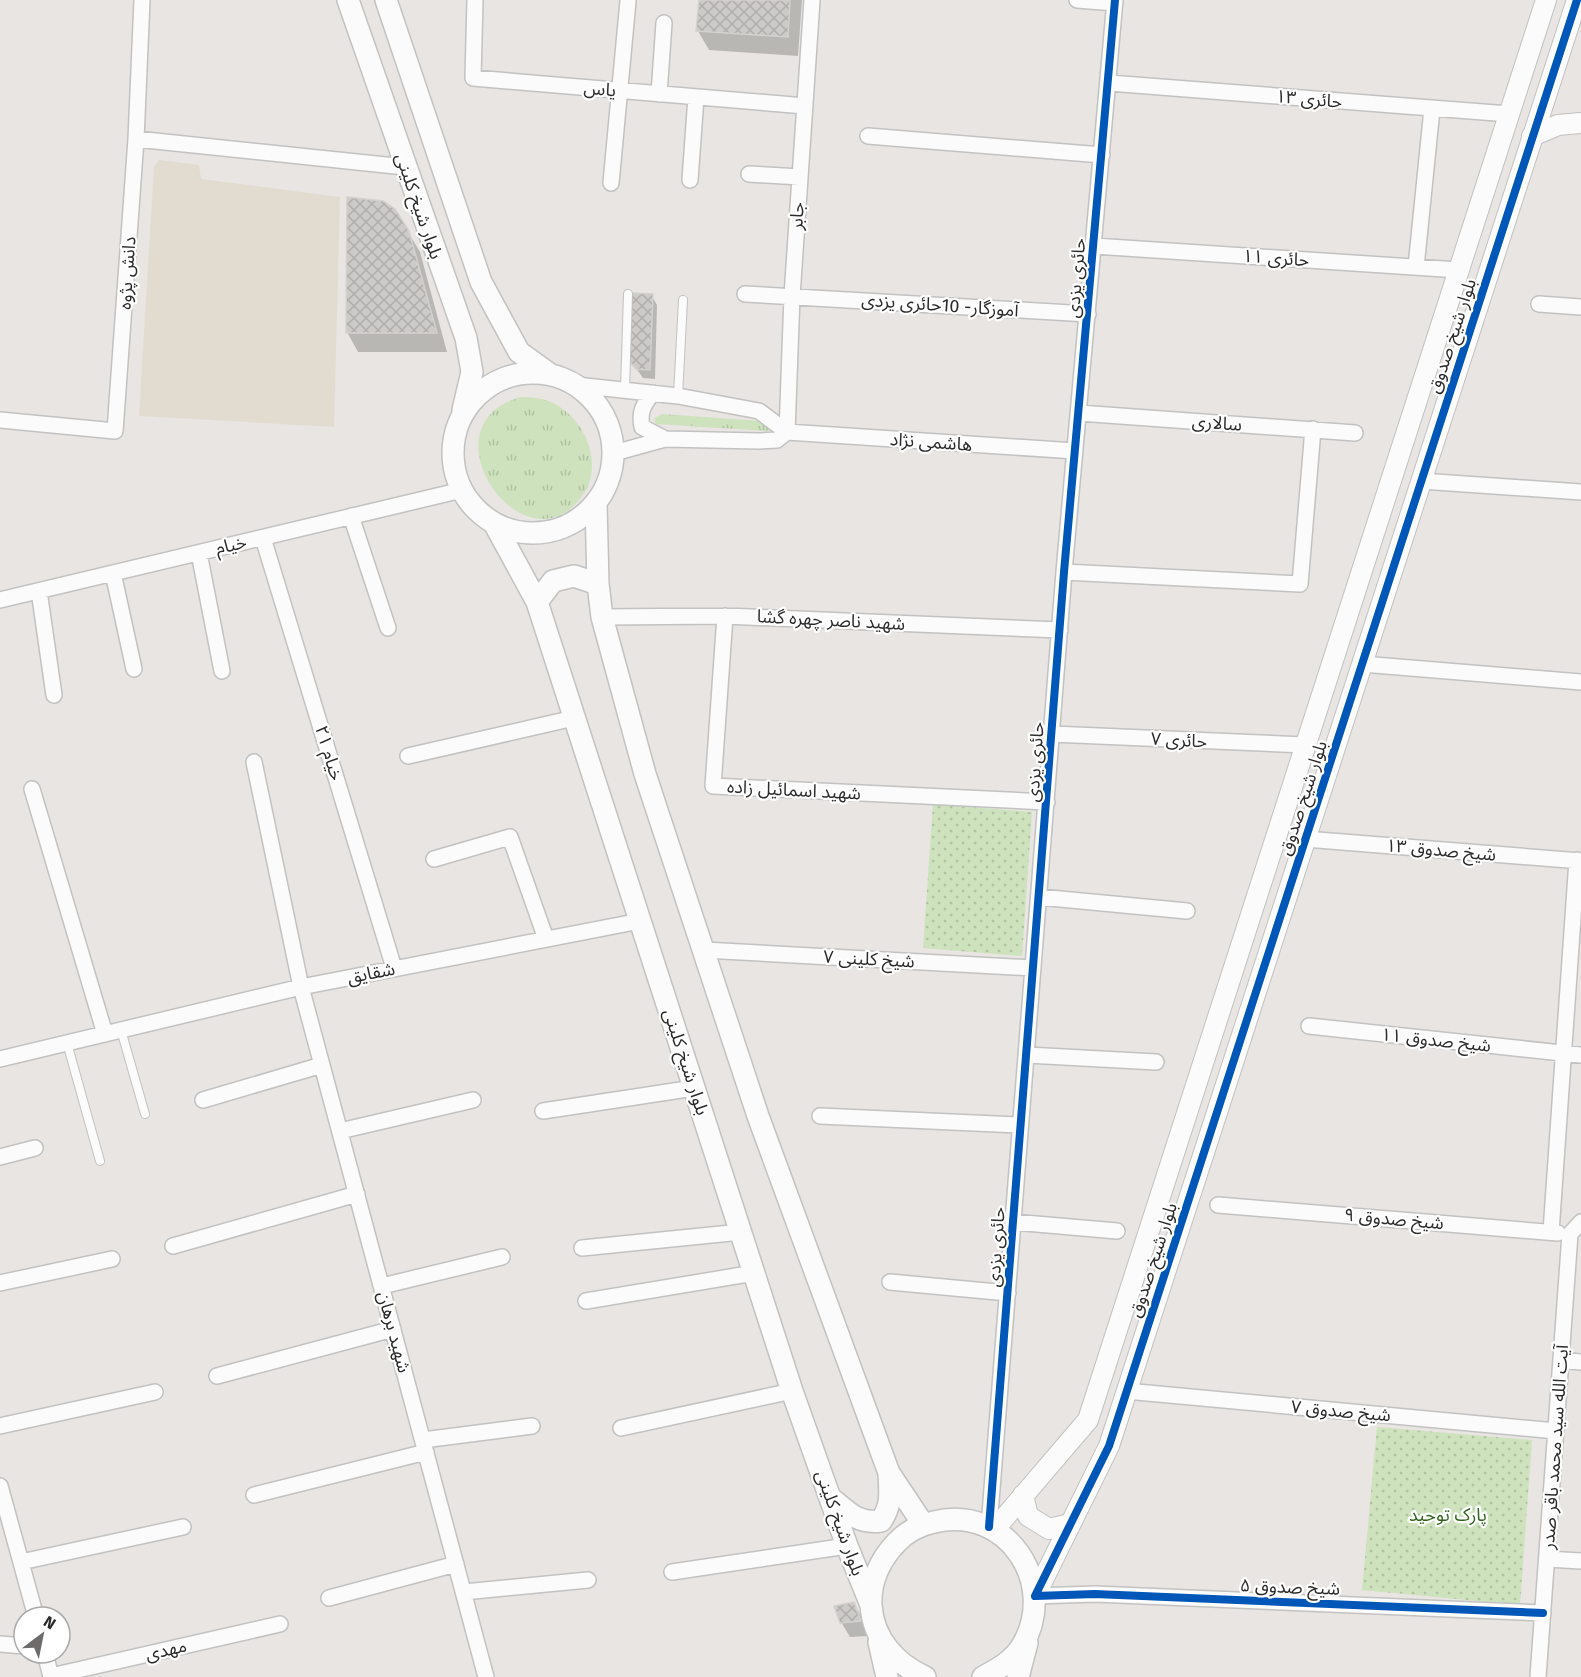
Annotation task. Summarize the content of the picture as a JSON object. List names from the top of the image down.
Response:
{
  "streets": {
    "main road": ["بلوار شیخ کلینی"],
    "street": [
      "یاس",
      "حائری ۱۳",
      "جابر",
      "حائری ۱۱",
      "دانش پژوه",
      "حائری یزدی",
      "آموزگار- 10حائری یزدی",
      "بلوار شیخ صدوق",
      "سالاری",
      "هاشمی نژاد",
      "خیام",
      "شهید ناصر چهره گشا",
      "حائری ۷",
      "خیام ۲۱",
      "شهید اسمائیل زاده",
      "شیخ صدوق ۱۳",
      "شیخ کلینی ۷",
      "شقایق",
      "شیخ صدوق ۱۱",
      "شیخ صدوق ۹",
      "شهید برهان",
      "شیخ صدوق ۷",
      "آیت الله سید محمد باقر صدر",
      "شیخ صدوق ۵",
      "مهدی"
    ]
  },
  "crossings": [
    ["یاس", "جابر"],
    ["حائری ۱۳", "حائری یزدی"],
    ["حائری ۱۳", "بلوار شیخ صدوق"],
    ["بلوار شیخ کلینی", "خیام"],
    ["بلوار شیخ کلینی", "شقایق"],
    ["جابر", "آموزگار- 10حائری یزدی"],
    ["جابر", "هاشمی نژاد"],
    ["حائری ۱۱", "حائری یزدی"],
    ["حائری ۱۱", "بلوار شیخ صدوق"],
    ["حائری یزدی", "آموزگار- 10حائری یزدی"],
    ["حائری یزدی", "بلوار شیخ صدوق"],
    ["حائری یزدی", "سالاری"],
    ["حائری یزدی", "هاشمی نژاد"],
    ["حائری یزدی", "شهید ناصر چهره گشا"],
    ["حائری یزدی", "حائری ۷"],
    ["حائری یزدی", "شهید اسمائیل زاده"],
    ["حائری یزدی", "شیخ کلینی ۷"],
    ["بلوار شیخ صدوق", "حائری ۷"],
    ["بلوار شیخ صدوق", "شیخ صدوق ۱۳"],
    ["بلوار شیخ صدوق", "شیخ صدوق ۷"],
    ["بلوار شیخ صدوق", "شیخ صدوق ۵"],
    ["خیام", "خیام ۲۱"],
    ["شهید ناصر چهره گشا", "شهید اسمائیل زاده"],
    ["خیام ۲۱", "شقایق"],
    ["شقایق", "شهید برهان"],
    ["شیخ صدوق ۹", "آیت الله سید محمد باقر صدر"],
    ["شیخ صدوق ۷", "آیت الله سید محمد باقر صدر"],
    ["آیت الله سید محمد باقر صدر", "شیخ صدوق ۵"]
  ],
  "parks": ["پارک توحید"],
  "north": "top right"
}
